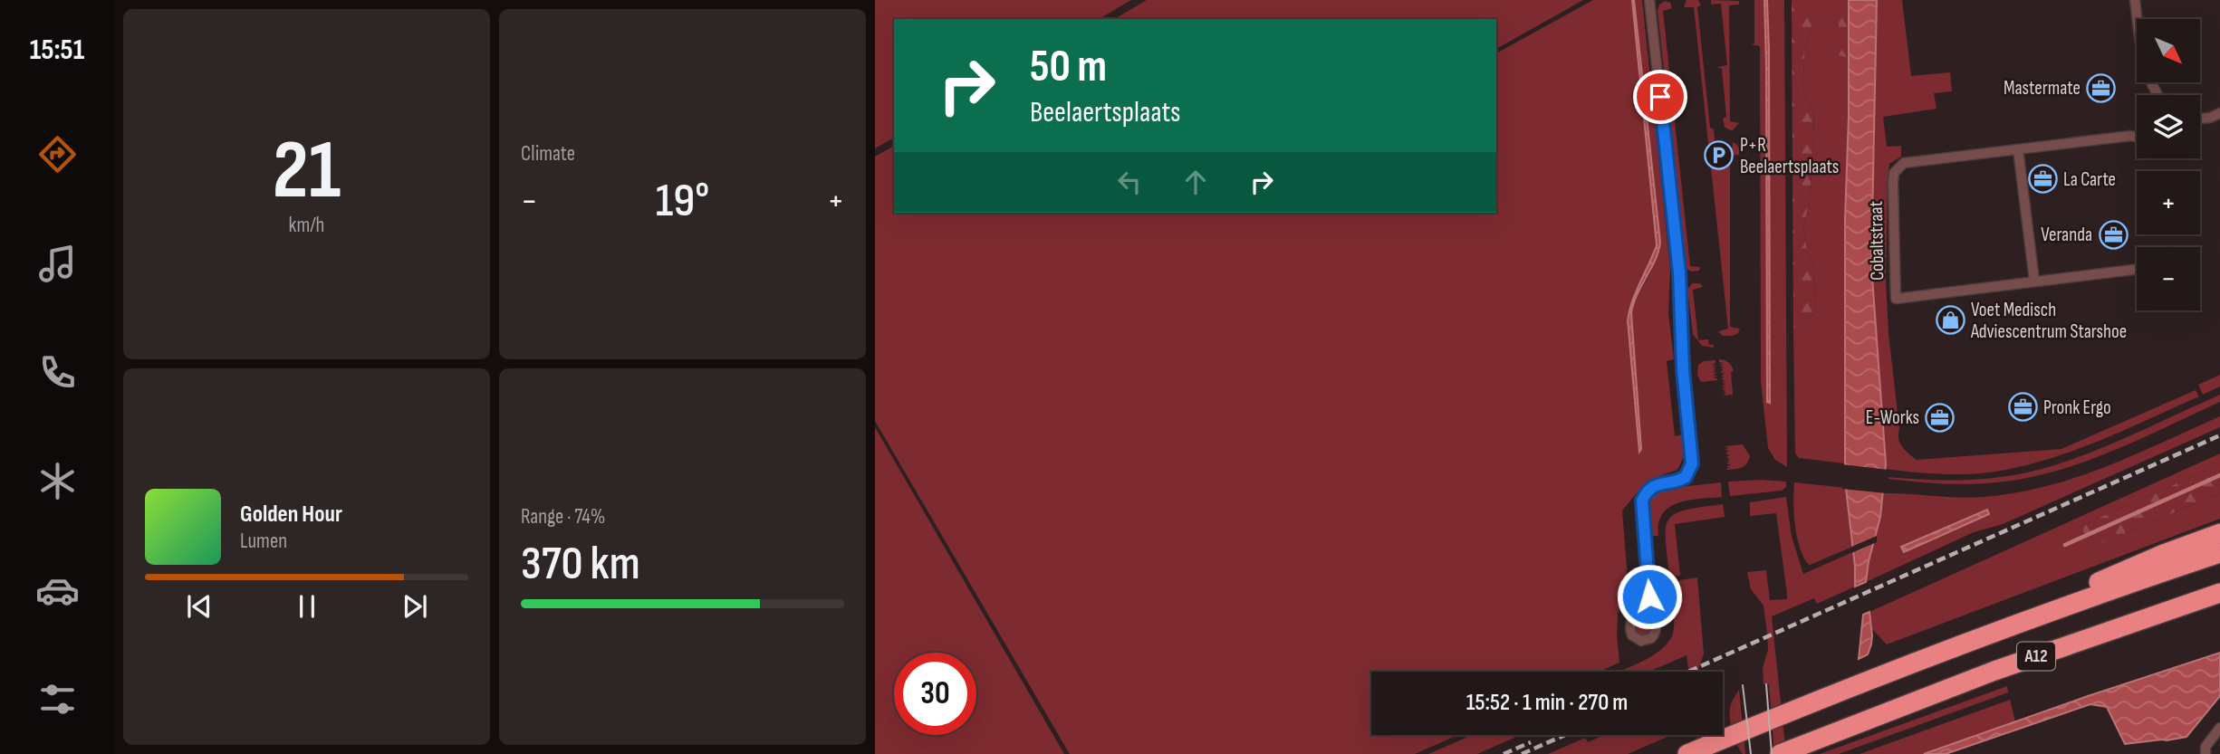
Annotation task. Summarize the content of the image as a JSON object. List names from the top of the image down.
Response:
{
  "streets": {
    "highway": ["A12"],
    "street": ["Cobaltstraat"]
  },
  "places": {
    "office": [
      "Mastermate",
      "La Carte",
      "Veranda",
      "Pronk Ergo",
      "E-Works"
    ],
    "parking": ["P+R Beelaertsplaats"],
    "shop": ["Voet Medisch Adviescentrum Starshoe"]
  },
  "north": "bottom right",
  "page": {
    "tabs": "15:51",
    "tile": [
      ["21", "km/h"],
      "Climate",
      ["Range · 74%", "370 km"]
    ],
    "map_buttons": ["+", "−"],
    "turn": ["50 m", "Beelaertsplaats"],
    "heat": ["−", "19°", "+"],
    "song": ["Golden Hour", "Lumen"],
    "limit": "30",
    "trip": "15:52 · 1 min · 270 m"
  }
}
